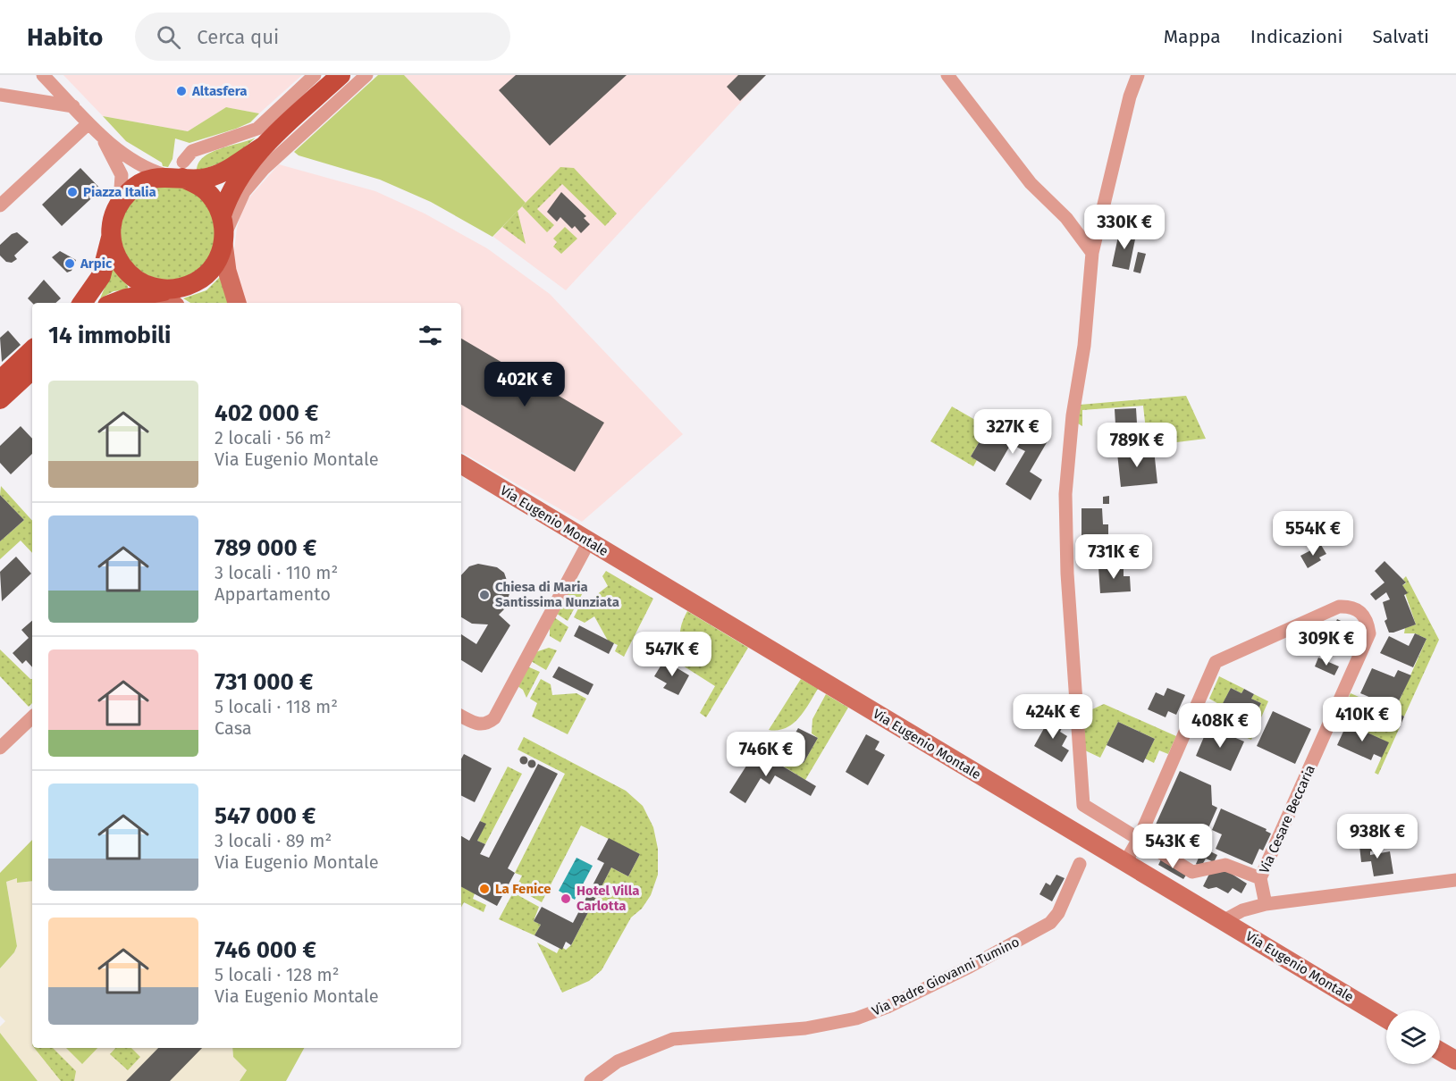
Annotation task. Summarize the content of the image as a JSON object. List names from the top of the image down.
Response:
{
  "streets": {
    "main road": ["Via Eugenio Montale"],
    "street": ["Via Cesare Beccaria", "Via Padre Giovanni Tumino"]
  },
  "crossings": [
    ["Via Eugenio Montale", "Via Cesare Beccaria"]
  ],
  "places": [
    "Altasfera",
    "Piazza Italia",
    "Arpic",
    "Chiesa di Maria Santissima Nunziata",
    "La Fenice",
    "Hotel Villa Carlotta"
  ],
  "page": {
    "header": "Habito",
    "search": "Cerca qui",
    "nav": ["Mappa", "Indicazioni", "Salvati"],
    "price": [
      "330K €",
      "402K €",
      "327K €",
      "789K €",
      "554K €",
      "731K €",
      "309K €",
      "547K €",
      "424K €",
      "410K €",
      "408K €",
      "746K €",
      "938K €",
      "543K €"
    ],
    "heading": "14 immobili",
    "list": [
      {
        "name": "402 000 €",
        "note": "2 locali · 56 m² · Via Eugenio Montale"
      },
      {
        "name": "789 000 €",
        "note": "3 locali · 110 m² · Appartamento"
      },
      {
        "name": "731 000 €",
        "note": "5 locali · 118 m² · Casa"
      },
      {
        "name": "547 000 €",
        "note": "3 locali · 89 m² · Via Eugenio Montale"
      },
      {
        "name": "746 000 €",
        "note": "5 locali · 128 m² · Via Eugenio Montale"
      }
    ]
  }
}
